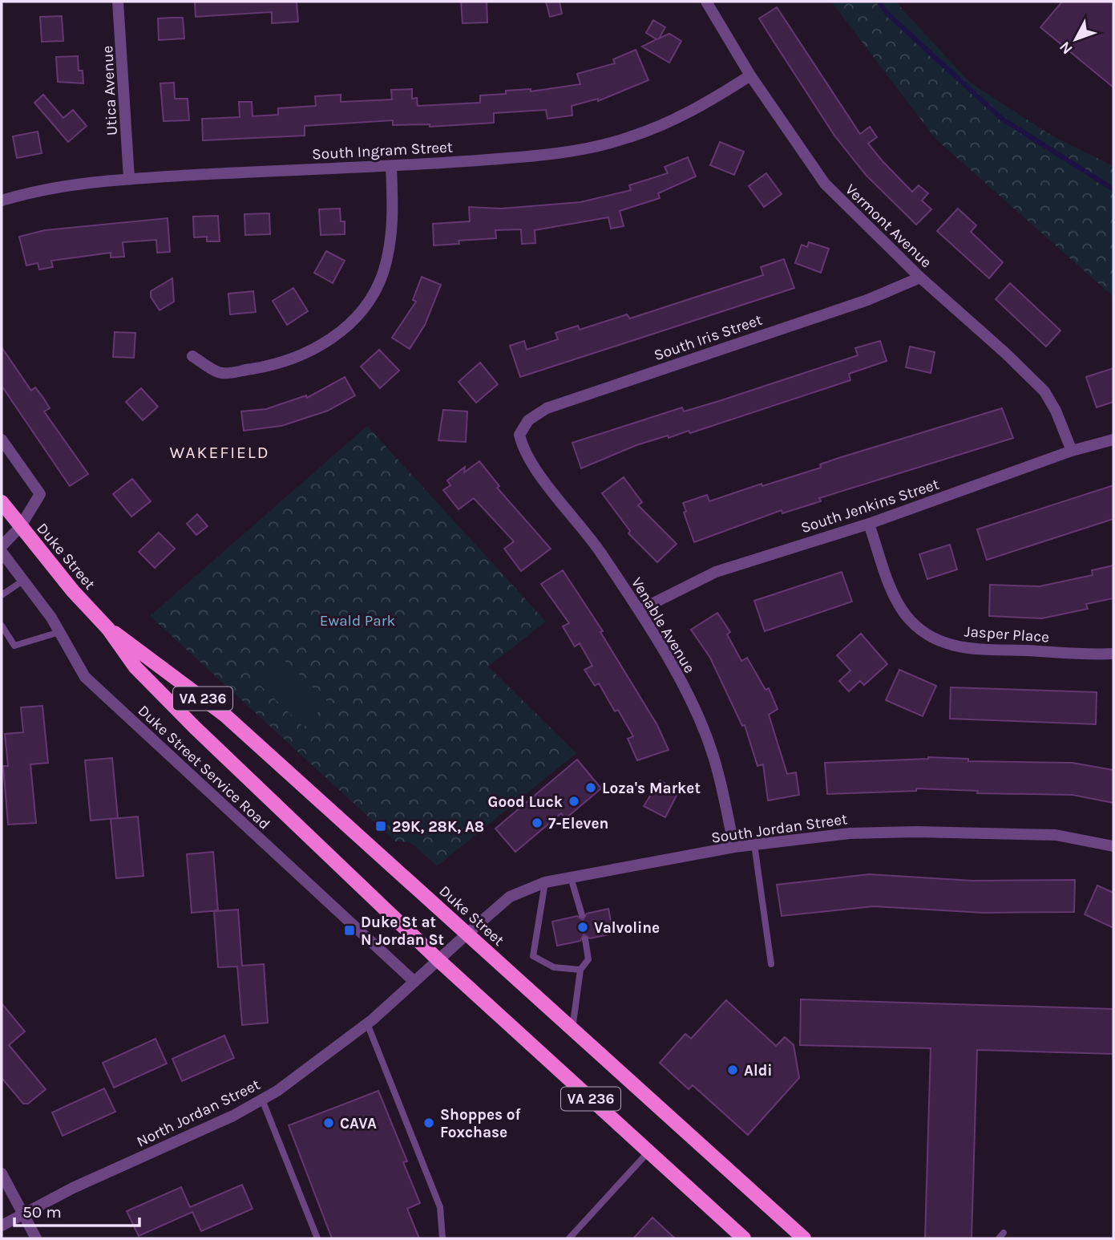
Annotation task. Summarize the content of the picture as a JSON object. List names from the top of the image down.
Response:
{
  "streets": {
    "main road": ["Duke Street", "VA 236"],
    "street": [
      "Utica Avenue",
      "South Ingram Street",
      "Vermont Avenue",
      "South Iris Street",
      "South Jenkins Street",
      "Venable Avenue",
      "Jasper Place",
      "Duke Street Service Road",
      "South Jordan Street",
      "North Jordan Street"
    ]
  },
  "crossings": [
    ["Utica Avenue", "South Ingram Street"],
    ["South Ingram Street", "Vermont Avenue"],
    ["Vermont Avenue", "South Iris Street"],
    ["Vermont Avenue", "South Jenkins Street"],
    ["South Iris Street", "Venable Avenue"],
    ["South Jenkins Street", "Venable Avenue"],
    ["South Jenkins Street", "Jasper Place"],
    ["Duke Street", "South Jordan Street"],
    ["Duke Street", "North Jordan Street"],
    ["Venable Avenue", "South Jordan Street"],
    ["Duke Street Service Road", "North Jordan Street"],
    ["South Jordan Street", "North Jordan Street"]
  ],
  "districts": ["WAKEFIELD"],
  "parks": ["Ewald Park"],
  "places": {
    "other": [
      "Loza's Market",
      "Good Luck",
      "7-Eleven",
      "Valvoline",
      "Aldi",
      "CAVA",
      "Shoppes of Foxchase"
    ],
    "transit": ["29K, 28K, A8", "Duke St at N Jordan St"]
  },
  "scale_bar": "50 m",
  "north": "bottom left"
}
